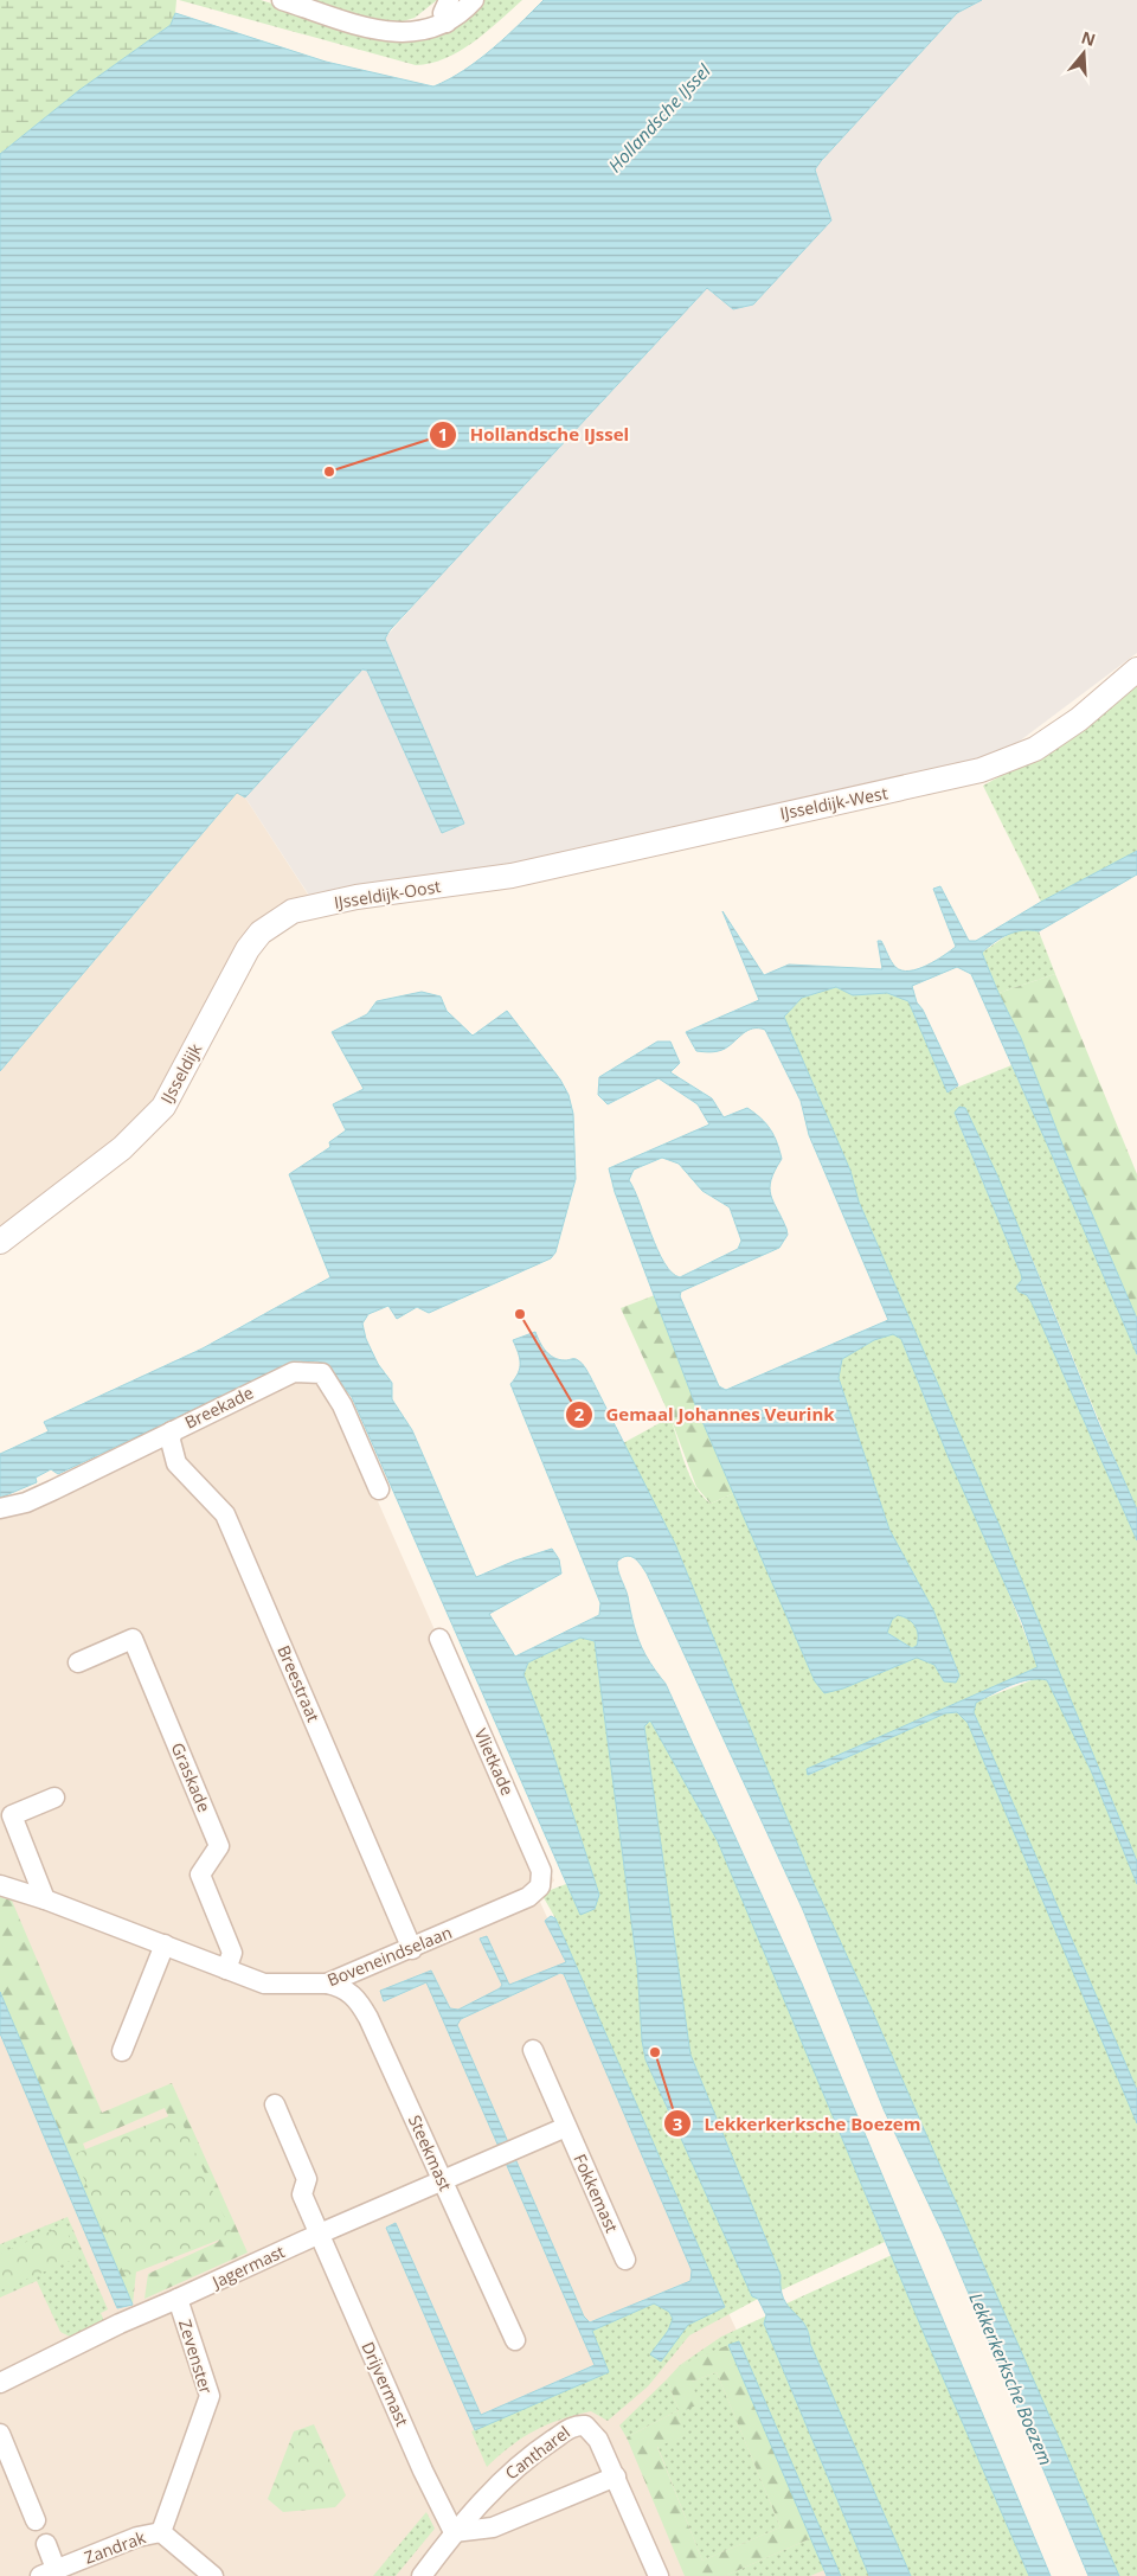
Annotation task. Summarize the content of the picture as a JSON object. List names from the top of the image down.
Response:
{
  "streets": {
    "street": [
      "IJsseldijk-West",
      "IJsseldijk-Oost",
      "IJsseldijk",
      "Breekade",
      "Breestraat",
      "Vlietkade",
      "Graskade",
      "Boveneindselaan",
      "Steekmast",
      "Fokkemast",
      "Jagermast",
      "Zevenster",
      "Drijvermast",
      "Cantharel",
      "Zandrak"
    ]
  },
  "crossings": [
    ["IJsseldijk-West", "IJsseldijk-Oost"],
    ["IJsseldijk-Oost", "IJsseldijk"],
    ["Breekade", "Breestraat"],
    ["Breestraat", "Boveneindselaan"],
    ["Vlietkade", "Boveneindselaan"],
    ["Graskade", "Boveneindselaan"],
    ["Boveneindselaan", "Steekmast"],
    ["Steekmast", "Jagermast"],
    ["Jagermast", "Zevenster"],
    ["Jagermast", "Drijvermast"],
    ["Zevenster", "Zandrak"],
    ["Drijvermast", "Cantharel"]
  ],
  "water": ["Hollandsche IJssel", "Lekkerkerksche Boezem"],
  "places": ["Hollandsche IJssel", "Gemaal Johannes Veurink", "Lekkerkerksche Boezem"],
  "north": "top"
}
